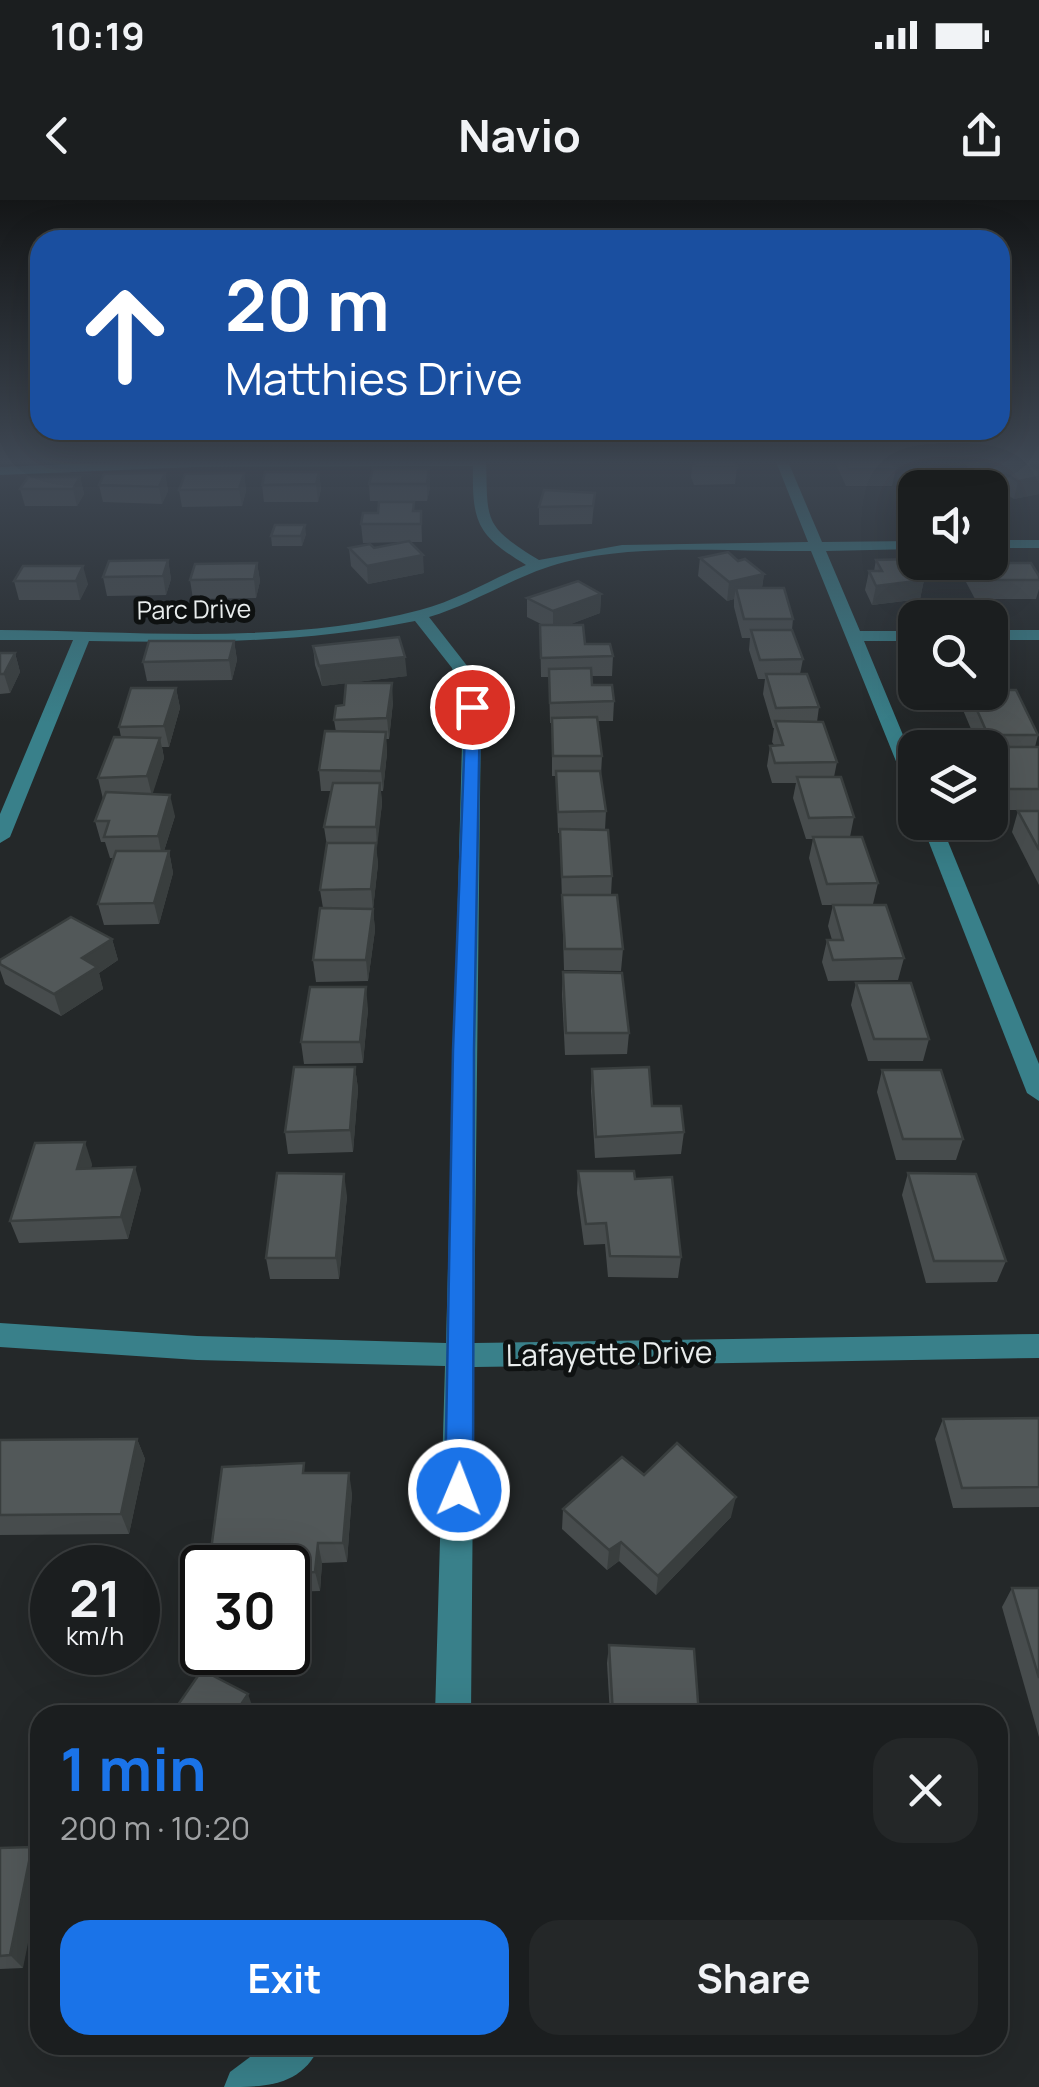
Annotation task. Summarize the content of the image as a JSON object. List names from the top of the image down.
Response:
{
  "streets": {
    "street": ["Parc Drive", "Lafayette Drive"]
  },
  "page": {
    "status": "10:19",
    "header": "Navio",
    "turn": ["20 m", "Matthies Drive"],
    "speed": "21 km/h",
    "limit": "30",
    "heading": ["1 min", "200 m · 10:20"],
    "buttons": ["Exit", "Share"]
  }
}
